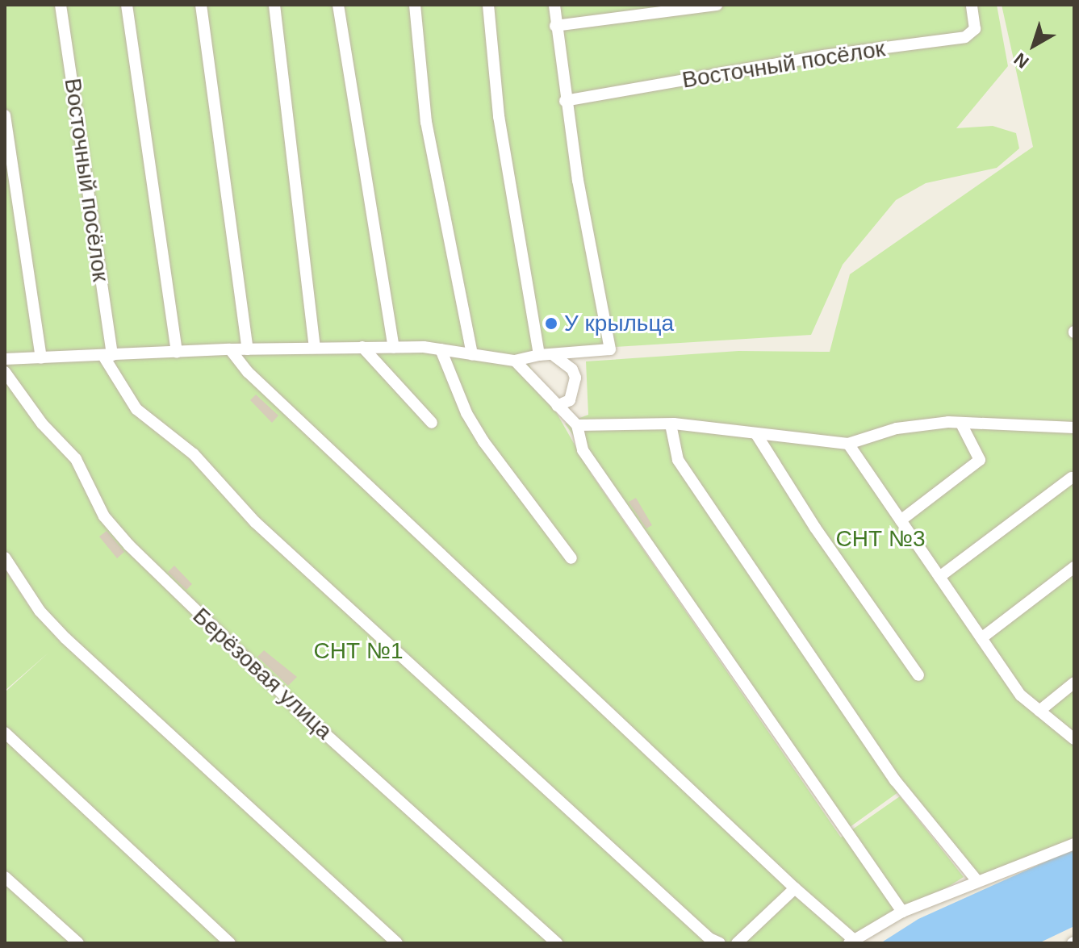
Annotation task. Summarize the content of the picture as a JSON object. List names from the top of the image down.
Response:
{
  "streets": {
    "street": ["Восточный посёлок", "Берёзовая улица"]
  },
  "parks": ["СНТ №3", "СНТ №1"],
  "places": ["У крыльца"],
  "north": "bottom left"
}
